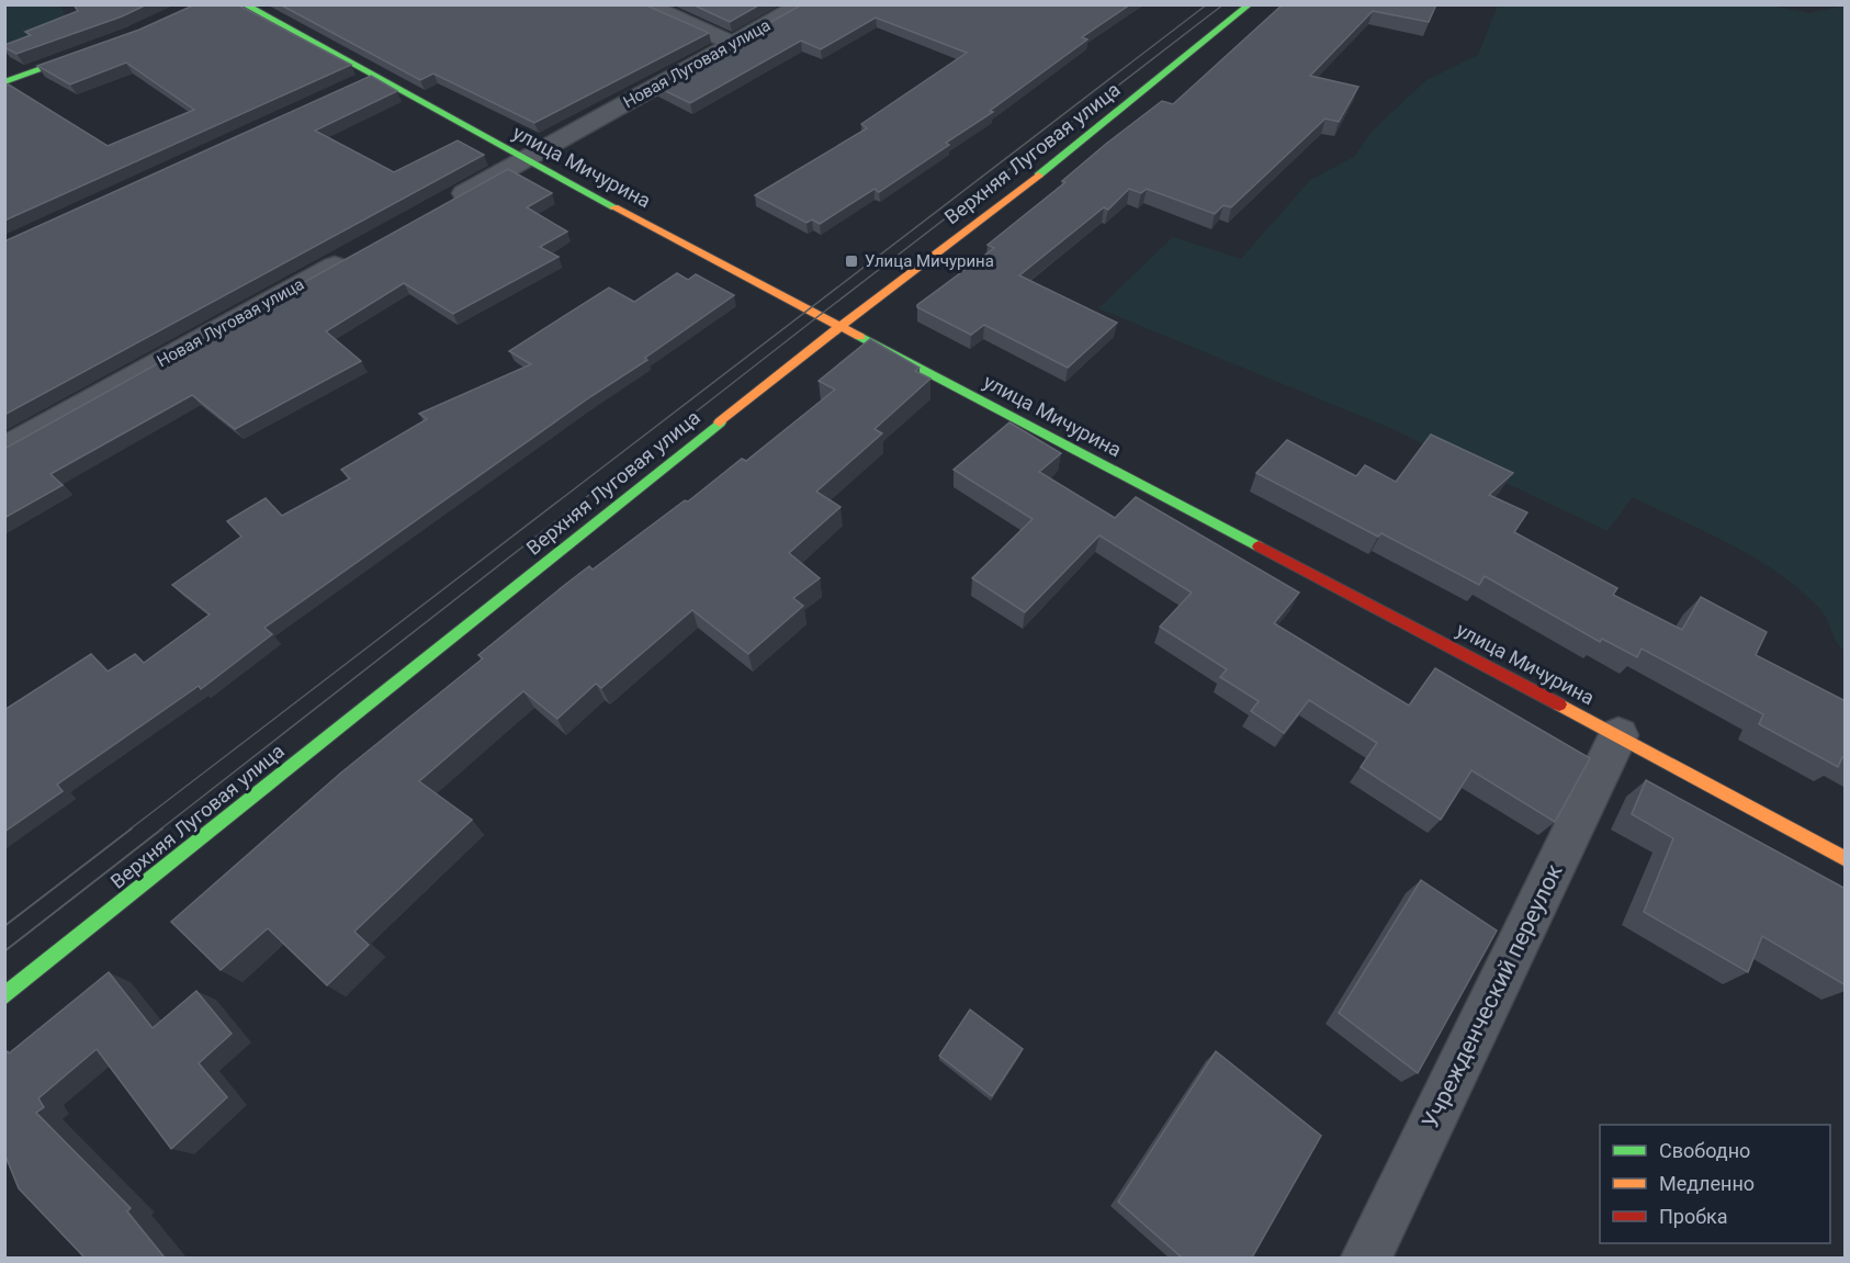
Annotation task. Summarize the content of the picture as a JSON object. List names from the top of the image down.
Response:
{
  "streets": {
    "street": [
      "Новая Луговая улица",
      "Верхняя Луговая улица",
      "улица Мичурина",
      "Учрежденческий переулок"
    ]
  },
  "crossings": [
    ["Новая Луговая улица", "улица Мичурина"],
    ["Верхняя Луговая улица", "улица Мичурина"],
    ["улица Мичурина", "Учрежденческий переулок"]
  ],
  "places": {
    "transit": ["Улица Мичурина"]
  },
  "legend": ["Свободно", "Медленно", "Пробка"]
}
